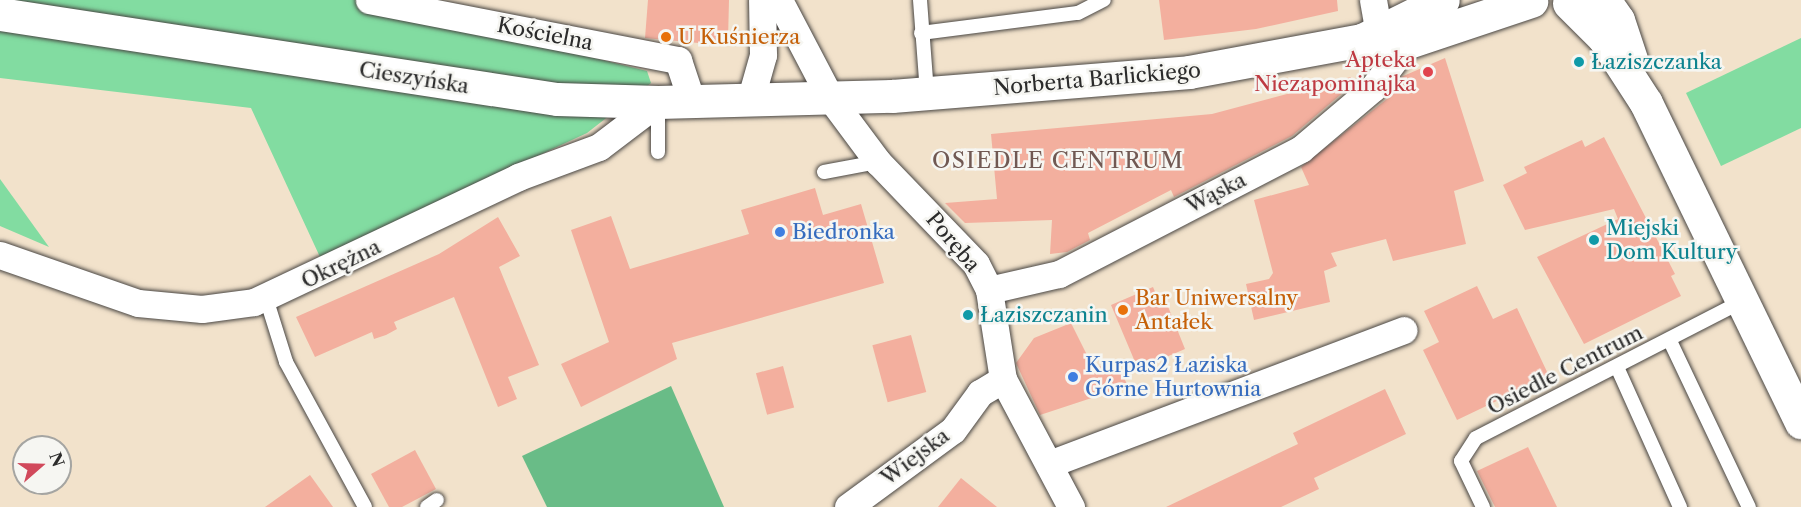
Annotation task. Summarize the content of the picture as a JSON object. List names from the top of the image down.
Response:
{
  "streets": {
    "street": [
      "Kościelna",
      "Cieszyńska",
      "Norberta Barlickiego",
      "Wąska",
      "Poręba",
      "Okrężna",
      "Wiejska"
    ],
    "lane": ["Osiedle Centrum"]
  },
  "crossings": [
    ["Kościelna", "Cieszyńska"],
    ["Cieszyńska", "Norberta Barlickiego"],
    ["Cieszyńska", "Poręba"],
    ["Cieszyńska", "Okrężna"],
    ["Norberta Barlickiego", "Wąska"],
    ["Norberta Barlickiego", "Poręba"],
    ["Wąska", "Poręba"],
    ["Poręba", "Wiejska"]
  ],
  "districts": ["OSIEDLE CENTRUM"],
  "places": [
    "U Kuśnierza",
    "Łaziszczanka",
    "Apteka Niezapominajka",
    "Biedronka",
    "Miejski Dom Kultury",
    "Bar Uniwersalny Antałek",
    "Łaziszczanin",
    "Kurpas2 Łaziska Górne Hurtownia"
  ],
  "north": "right"
}
